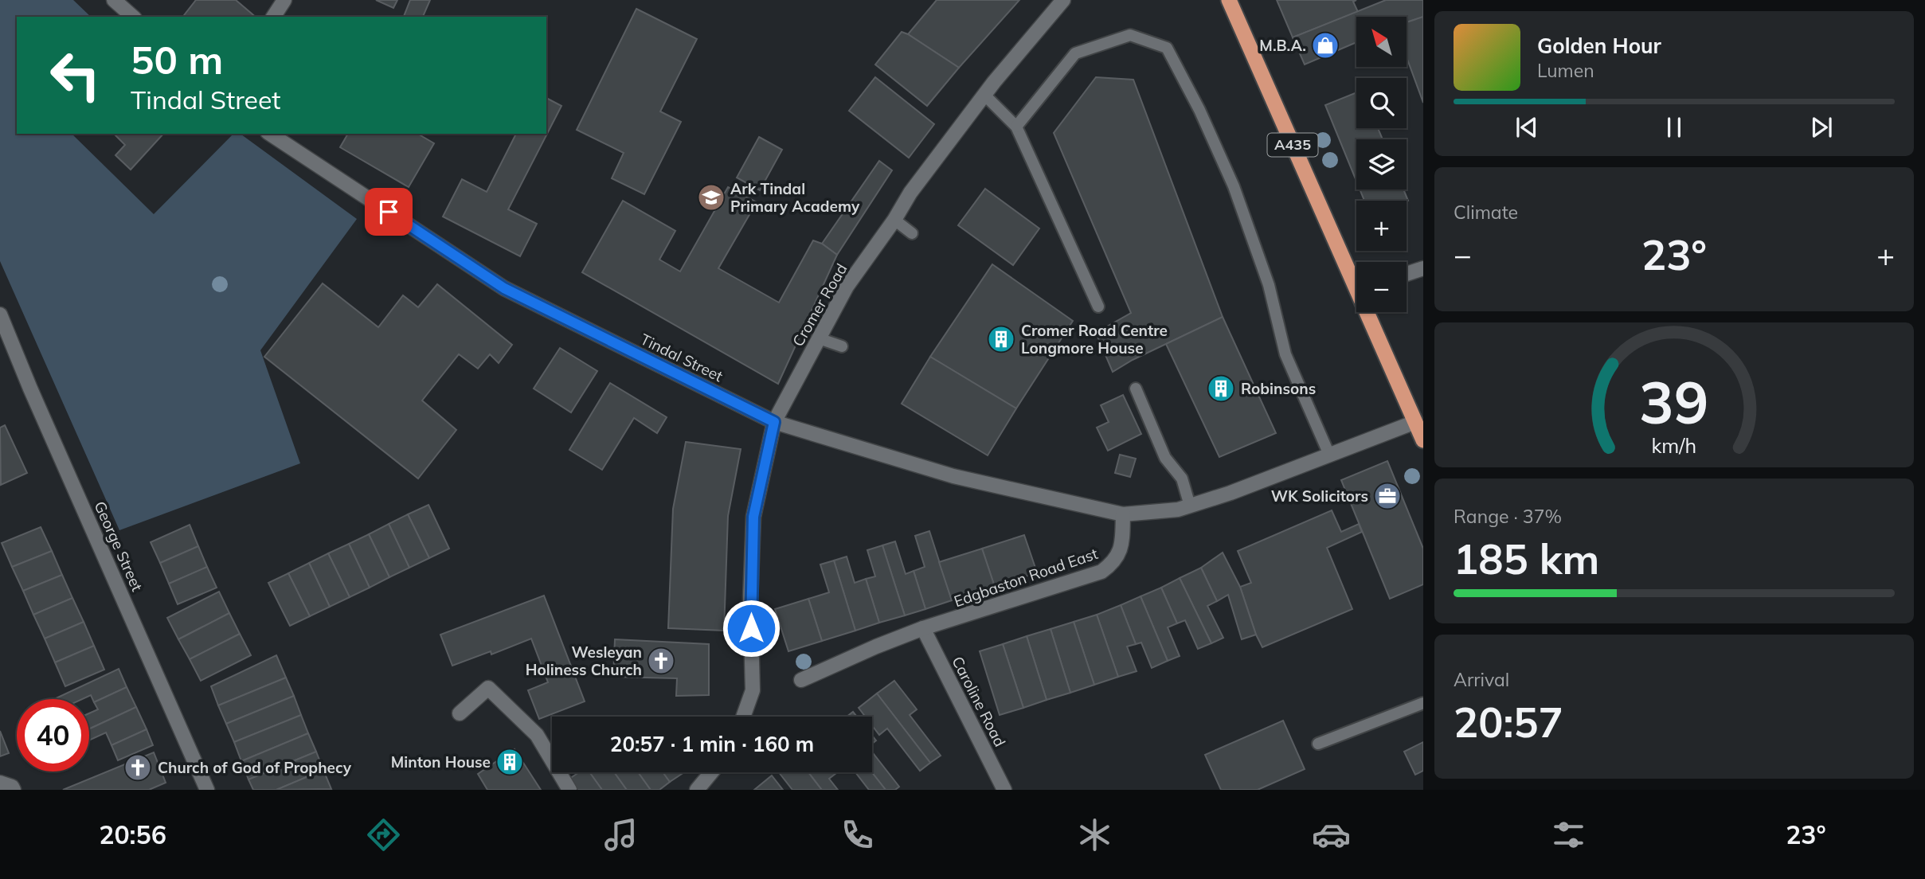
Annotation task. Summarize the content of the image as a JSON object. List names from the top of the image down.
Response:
{
  "streets": {
    "highway": ["A435"],
    "street": [
      "Cromer Road",
      "Tindal Street",
      "George Street",
      "Edgbaston Road East",
      "Caroline Road"
    ]
  },
  "crossings": [
    ["Cromer Road", "Tindal Street"],
    ["Tindal Street", "Edgbaston Road East"],
    ["Edgbaston Road East", "Caroline Road"]
  ],
  "places": {
    "shop": ["M.B.A."],
    "school or university": ["Ark Tindal Primary Academy"],
    "building": ["Cromer Road Centre Longmore House", "Robinsons", "Minton House"],
    "office": ["WK Solicitors"],
    "church": ["Wesleyan Holiness Church", "Church of God of Prophecy"]
  },
  "north": "top left",
  "page": {
    "map_buttons": ["+", "−"],
    "turn": ["50 m", "Tindal Street"],
    "song": ["Golden Hour", "Lumen"],
    "tile": [
      "Climate",
      ["Range · 37%", "185 km"],
      ["Arrival", "20:57"]
    ],
    "heat": ["−", "23°", "+"],
    "limit": "40",
    "trip": "20:57 · 1 min · 160 m",
    "tabs": ["20:56", "23°"],
    "gauge": ["39", "km/h"]
  }
}
